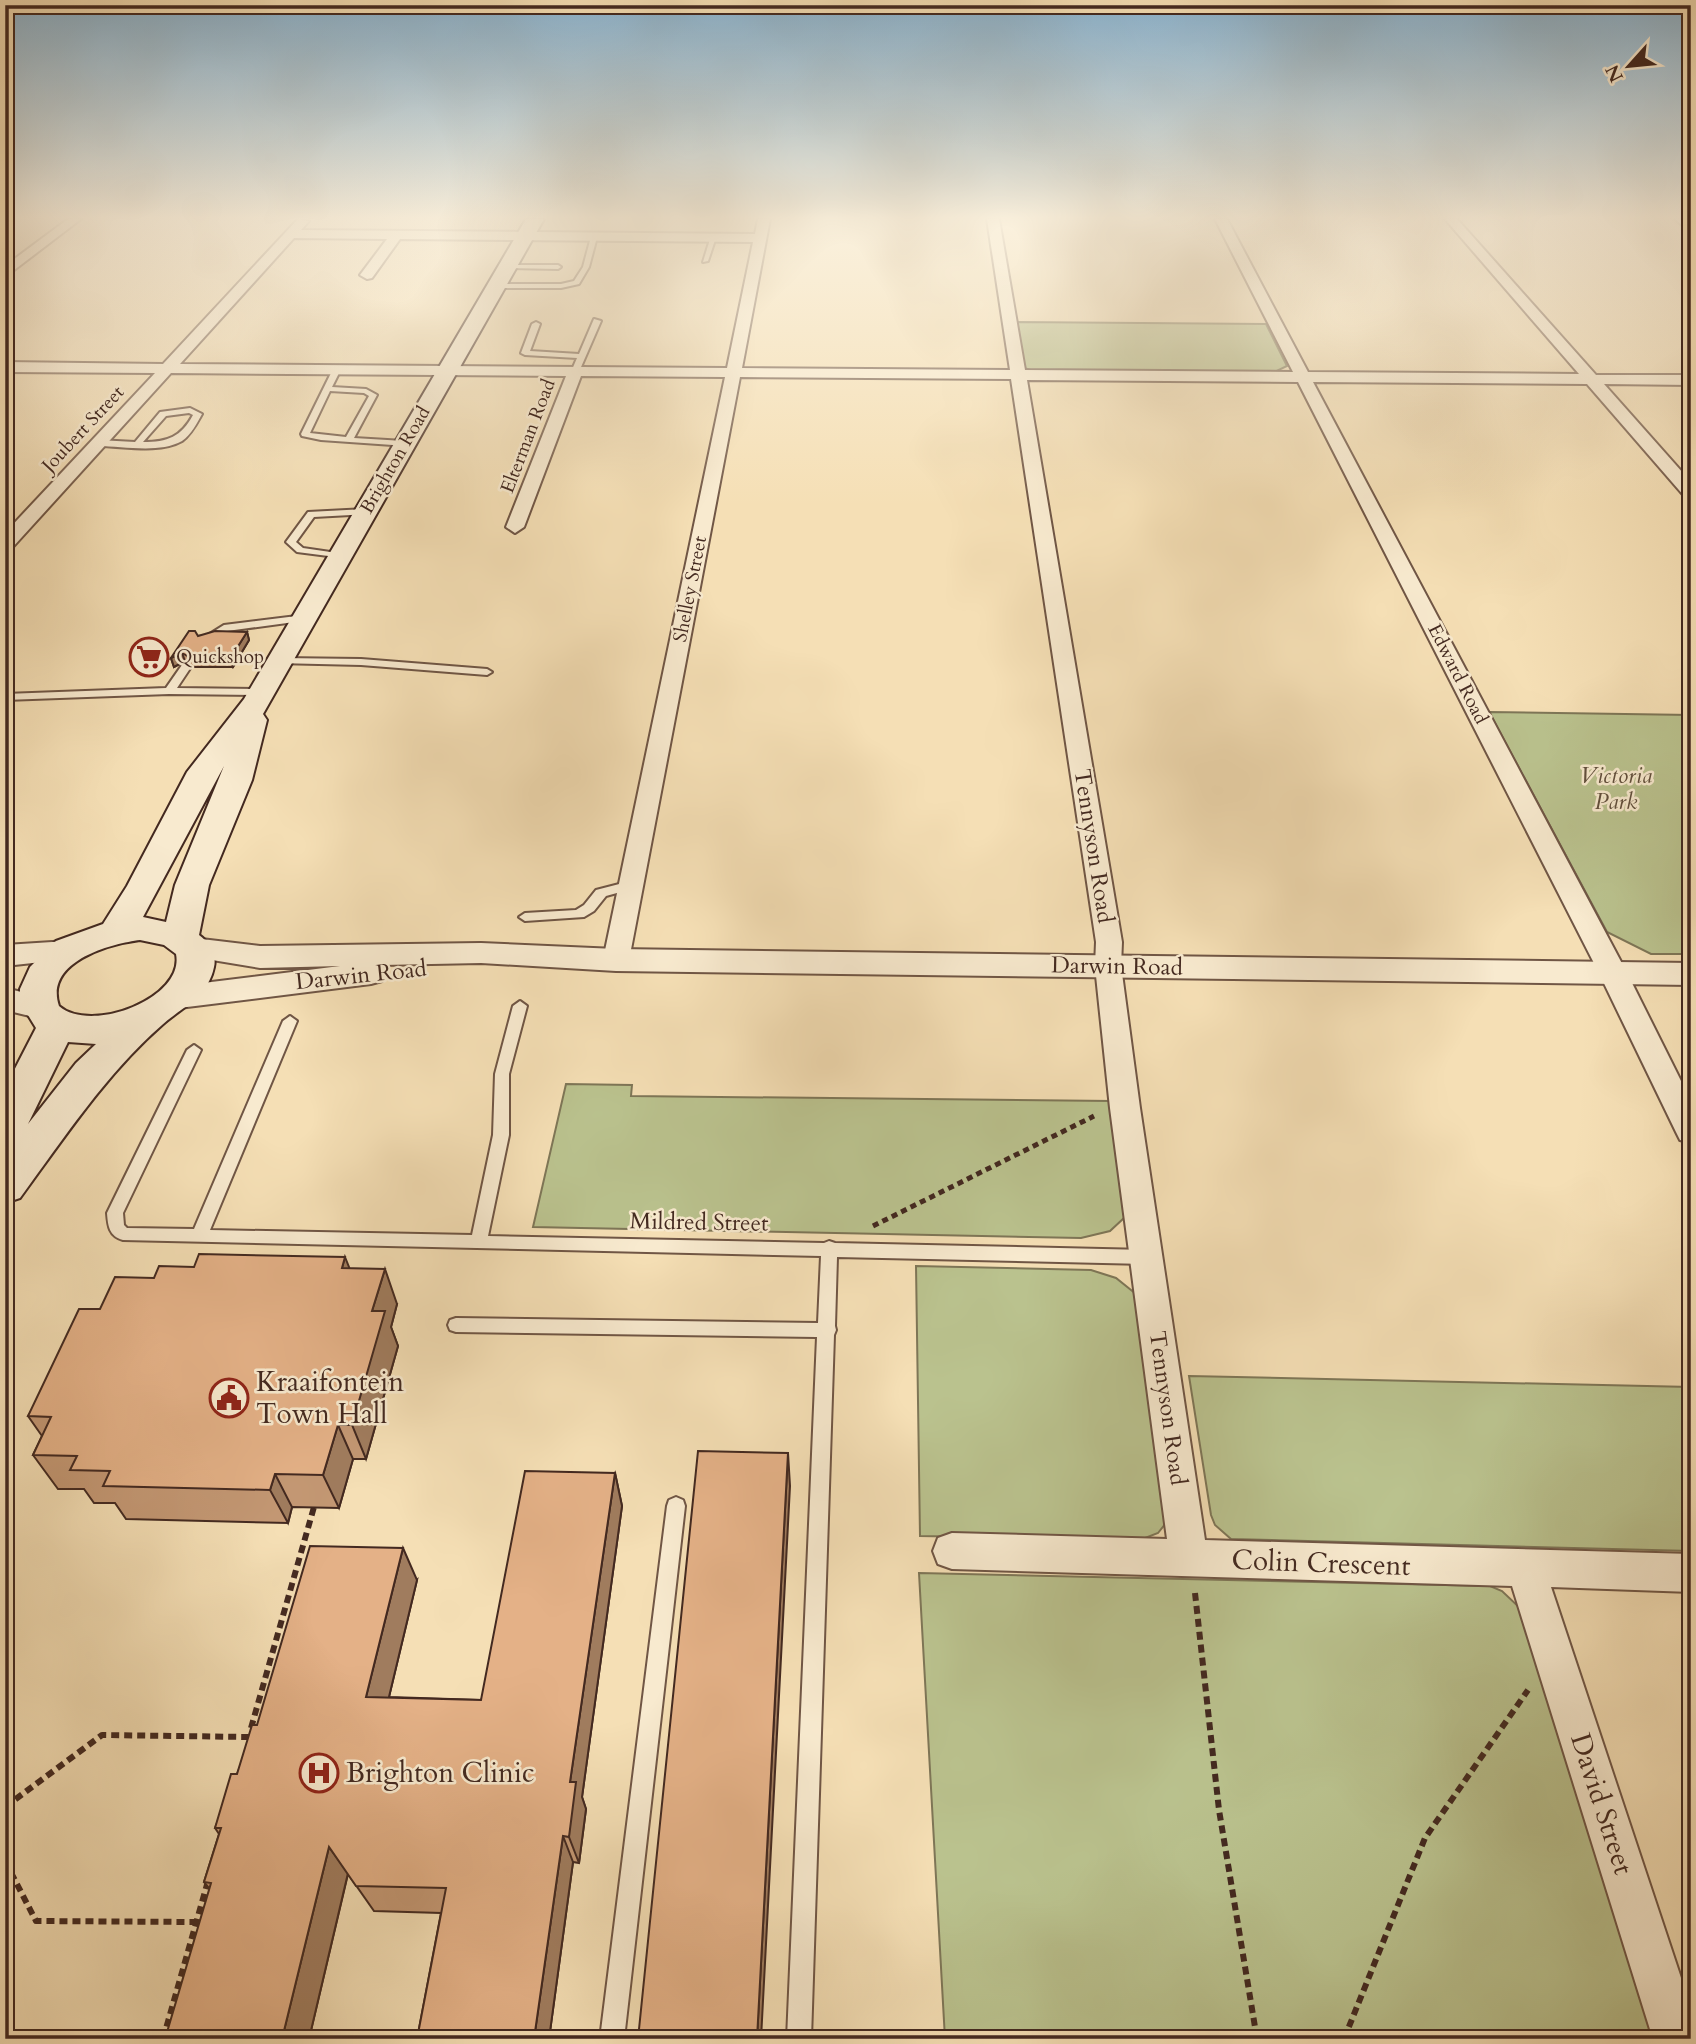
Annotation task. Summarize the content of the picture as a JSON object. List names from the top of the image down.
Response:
{
  "streets": {
    "main road": ["Brighton Road"],
    "street": [
      "Joubert Street",
      "Elterman Road",
      "Shelley Street",
      "Edward Road",
      "Tennyson Road",
      "Darwin Road",
      "Colin Crescent",
      "David Street"
    ],
    "lane": ["Mildred Street"]
  },
  "crossings": [
    ["Brighton Road", "Darwin Road"],
    ["Shelley Street", "Darwin Road"],
    ["Edward Road", "Darwin Road"],
    ["Tennyson Road", "Darwin Road"],
    ["Tennyson Road", "Mildred Street"],
    ["Tennyson Road", "Colin Crescent"],
    ["Colin Crescent", "David Street"]
  ],
  "parks": ["Victoria Park"],
  "places": {
    "supermarket": ["Quickshop"],
    "public building": ["Kraaifontein Town Hall"],
    "hospital": ["Brighton Clinic"]
  },
  "north": "bottom left"
}
